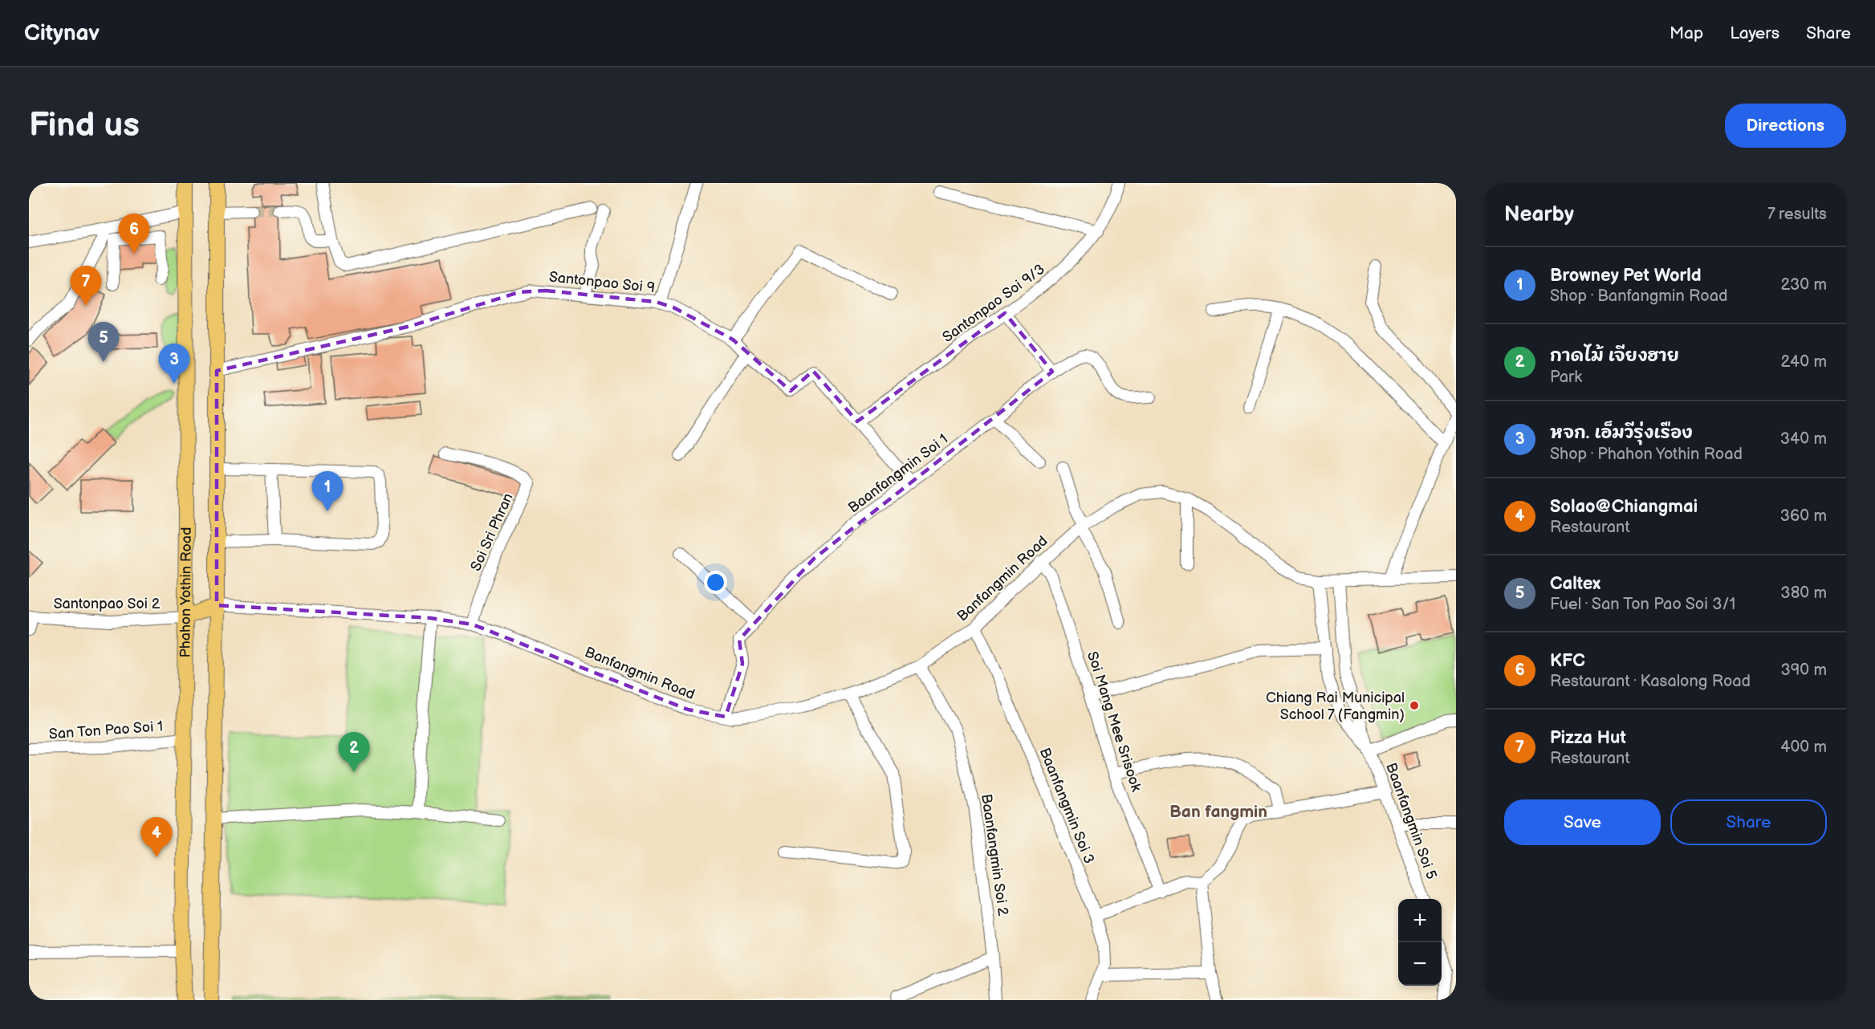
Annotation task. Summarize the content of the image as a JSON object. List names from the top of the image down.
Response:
{
  "streets": {
    "main road": ["Phahon Yothin Road"],
    "street": [
      "Santonpao Soi 9",
      "Santonpao Soi 9/3",
      "Baanfangmin Soi 1",
      "Soi Sri Phran",
      "Banfangmin Road",
      "Santonpao Soi 2",
      "Soi Mang Mee Srisook",
      "San Ton Pao Soi 1",
      "Baanfangmin Soi 3",
      "Baanfangmin Soi 5",
      "Baanfangmin Soi 2"
    ]
  },
  "crossings": [
    ["Santonpao Soi 9", "Santonpao Soi 9/3"],
    ["Santonpao Soi 9", "Baanfangmin Soi 1"],
    ["Santonpao Soi 9", "Phahon Yothin Road"],
    ["Baanfangmin Soi 1", "Banfangmin Road"],
    ["Soi Sri Phran", "Banfangmin Road"],
    ["Banfangmin Road", "Phahon Yothin Road"],
    ["Banfangmin Road", "Soi Mang Mee Srisook"],
    ["Banfangmin Road", "Baanfangmin Soi 3"],
    ["Banfangmin Road", "Baanfangmin Soi 5"],
    ["Banfangmin Road", "Baanfangmin Soi 2"],
    ["Phahon Yothin Road", "Santonpao Soi 2"],
    ["Phahon Yothin Road", "San Ton Pao Soi 1"]
  ],
  "districts": ["Ban fangmin"],
  "places": ["Chiang Rai Municipal School 7 (Fangmin)"],
  "page": {
    "header": "Citynav",
    "nav": ["Map", "Layers", "Share"],
    "buttons": [
      "Directions",
      ["Save", "Share"]
    ],
    "title": "Find us",
    "heading": ["Nearby", "7 results"],
    "pins": [
      "6",
      "7",
      "5",
      "3",
      "1",
      "2",
      "4"
    ],
    "list": [
      {
        "mark": "1",
        "name": "Browney Pet World",
        "note": "Shop · Banfangmin Road",
        "value": "230 m"
      },
      {
        "mark": "2",
        "name": "กาดไม้ เจียงฮาย",
        "note": "Park",
        "value": "240 m"
      },
      {
        "mark": "3",
        "name": "หจก. เอ็มวีรุ่งเรือง",
        "note": "Shop · Phahon Yothin Road",
        "value": "340 m"
      },
      {
        "mark": "4",
        "name": "Solao@Chiangmai",
        "note": "Restaurant",
        "value": "360 m"
      },
      {
        "mark": "5",
        "name": "Caltex",
        "note": "Fuel · San Ton Pao Soi 3/1",
        "value": "380 m"
      },
      {
        "mark": "6",
        "name": "KFC",
        "note": "Restaurant · Kasalong Road",
        "value": "390 m"
      },
      {
        "mark": "7",
        "name": "Pizza Hut",
        "note": "Restaurant",
        "value": "400 m"
      }
    ],
    "map_buttons": ["+", "−"]
  }
}
